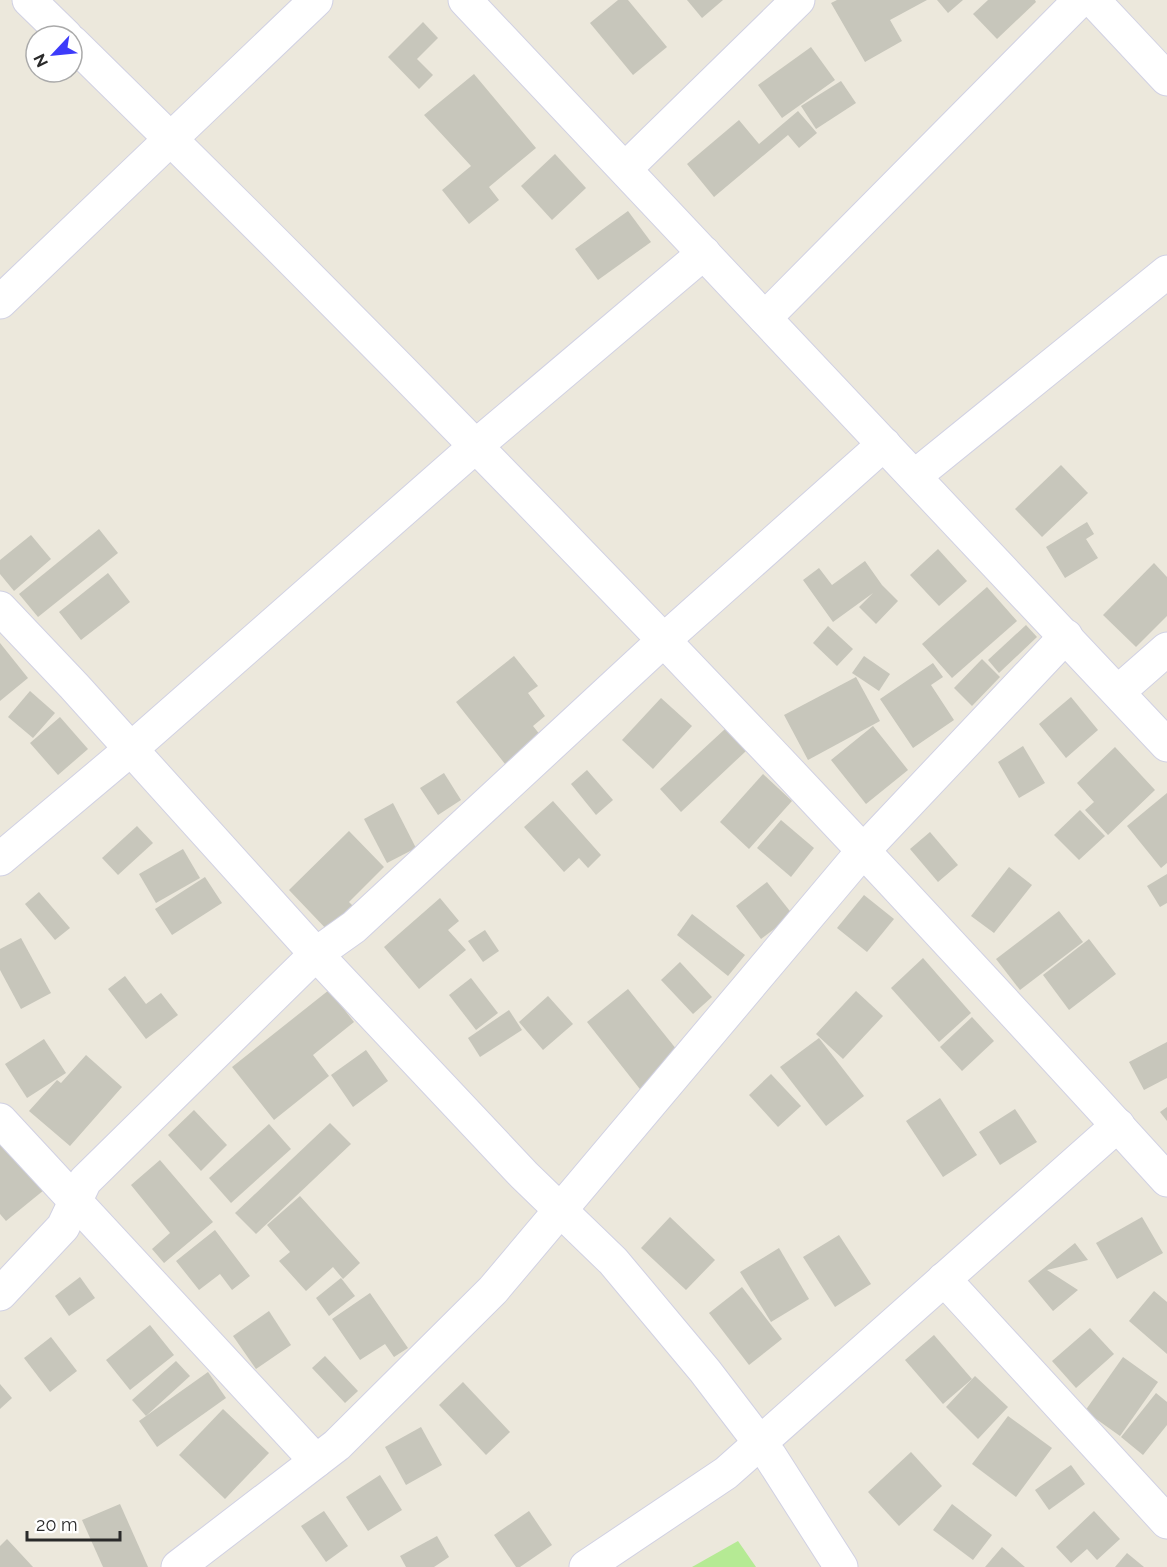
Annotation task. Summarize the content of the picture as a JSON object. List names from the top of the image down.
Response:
{
  "scale_bar": "20 m",
  "north": "bottom left"
}
